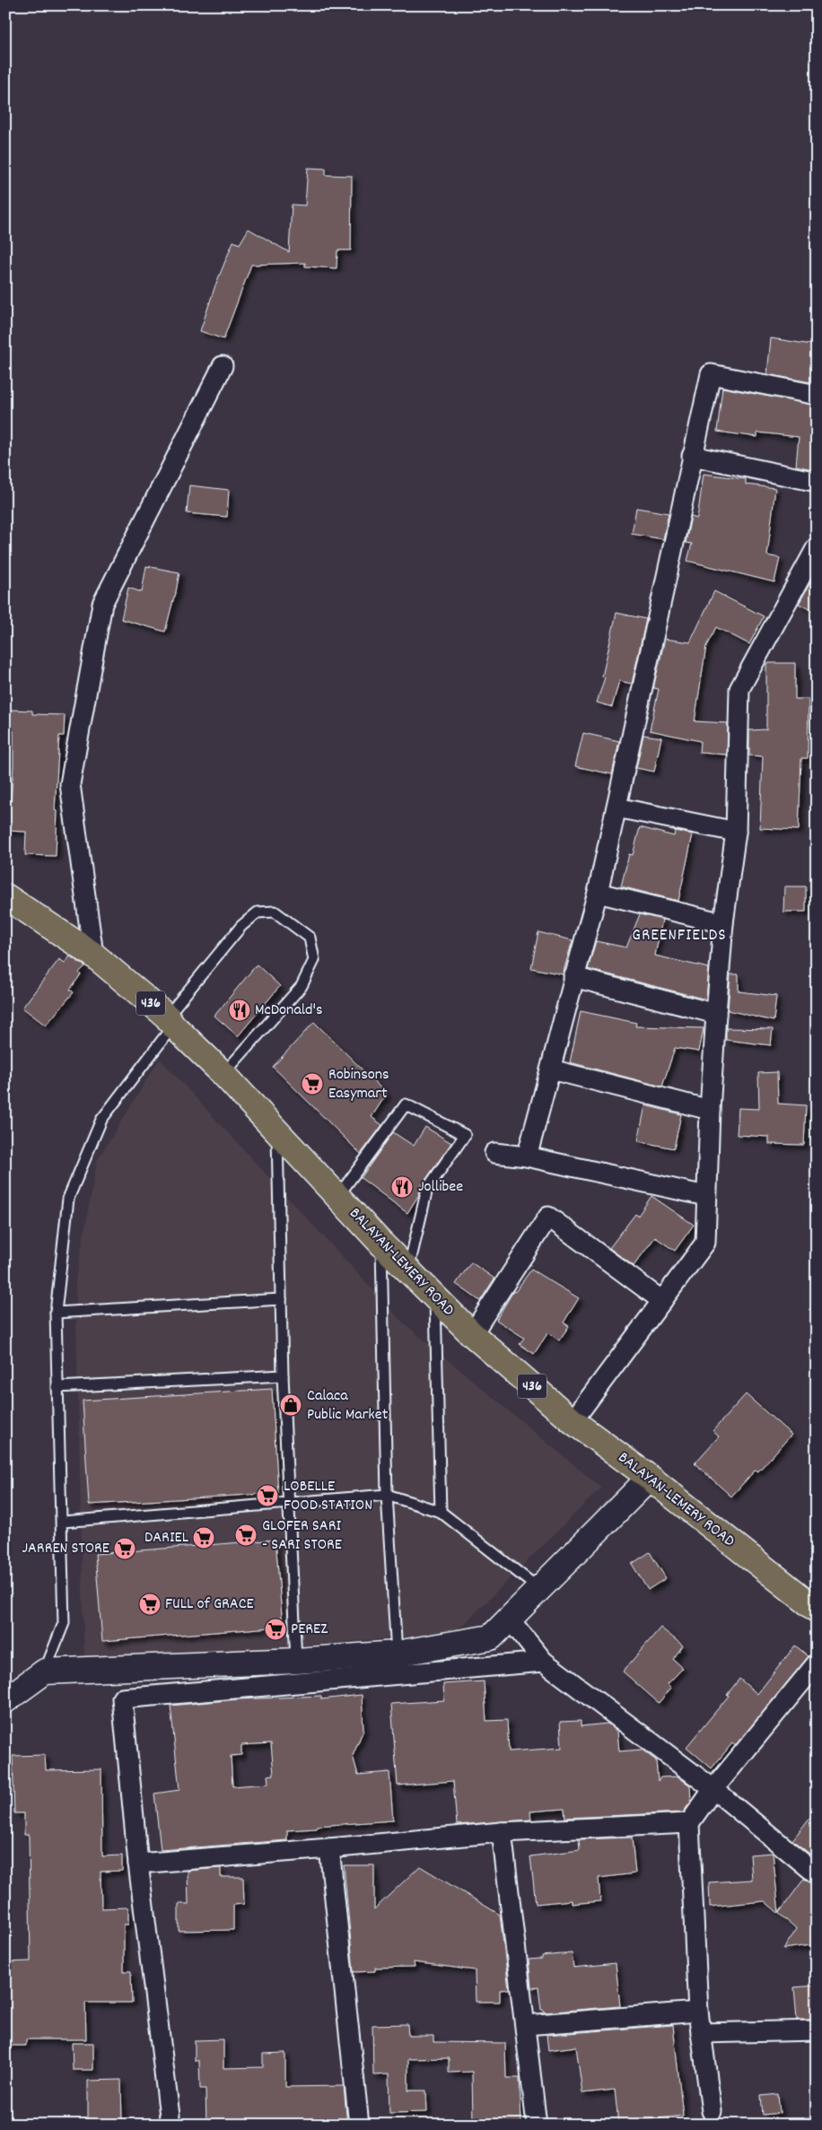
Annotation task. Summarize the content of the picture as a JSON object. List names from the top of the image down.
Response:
{
  "streets": {
    "main road": ["436", "BALAYAN-LEMERY ROAD"]
  },
  "districts": ["GREENFIELDS"],
  "places": {
    "restaurant": ["McDonald's", "Jollibee"],
    "supermarket": [
      "Robinsons Easymart",
      "LOBELLE FOOD STATION",
      "GLOFER SARI - SARI STORE",
      "DARIEL",
      "JARREN STORE",
      "FULL of GRACE",
      "PEREZ"
    ],
    "shop": ["Calaca Public Market"]
  }
}
